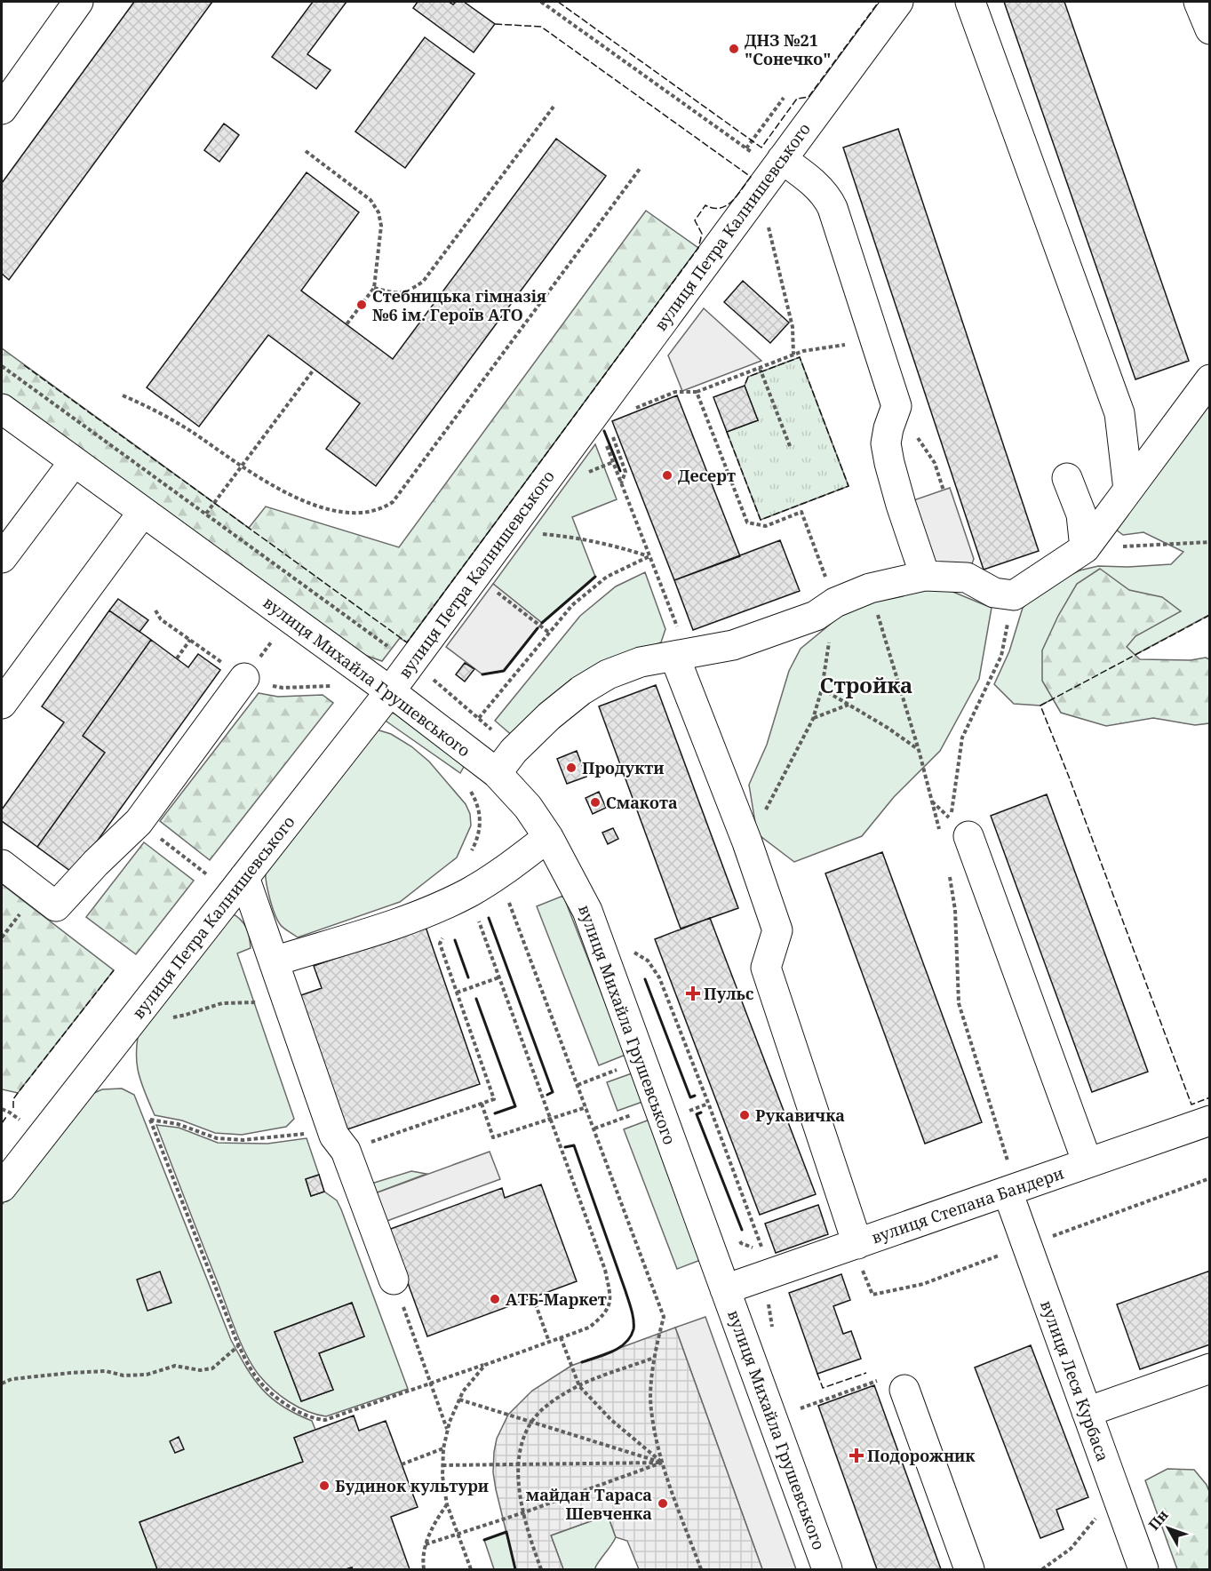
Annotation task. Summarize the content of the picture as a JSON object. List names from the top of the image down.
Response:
{
  "streets": {
    "street": [
      "вулиця Петра Калнишевського",
      "вулиця Михайла Грушевського",
      "вулиця Степана Бандери",
      "вулиця Леся Курбаса"
    ]
  },
  "crossings": [
    ["вулиця Петра Калнишевського", "вулиця Михайла Грушевського"],
    ["вулиця Михайла Грушевського", "вулиця Степана Бандери"],
    ["вулиця Степана Бандери", "вулиця Леся Курбаса"]
  ],
  "districts": ["Стройка"],
  "places": {
    "other": [
      "ДНЗ №21 \"Сонечко\"",
      "Стебницька гімназія №6 ім. Героїв АТО",
      "Десерт",
      "Продукти",
      "Смакота",
      "Рукавичка",
      "АТБ-Маркет",
      "Будинок культури",
      "майдан Тараса Шевченка"
    ],
    "health": ["Пульс", "Подорожник"]
  },
  "north": "top left"
}
